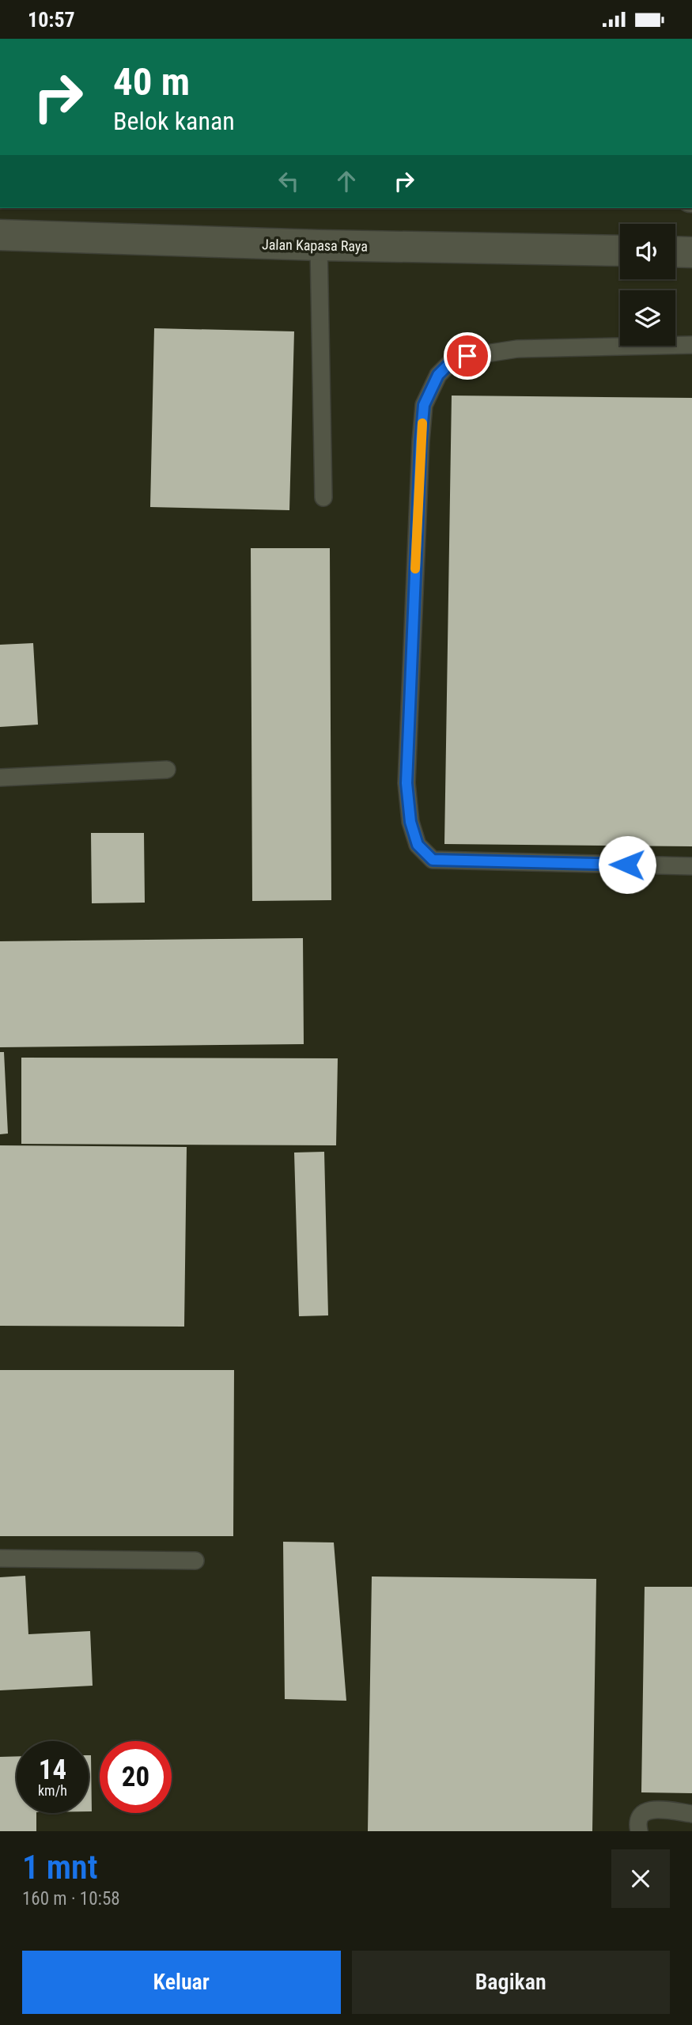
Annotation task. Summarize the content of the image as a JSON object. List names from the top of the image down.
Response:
{
  "streets": {
    "main road": ["Jalan Kapasa Raya"]
  },
  "page": {
    "status": "10:57",
    "turn": ["40 m", "Belok kanan"],
    "speed": "14 km/h",
    "limit": "20",
    "heading": ["1 mnt", "160 m · 10:58"],
    "buttons": ["Keluar", "Bagikan"]
  }
}
